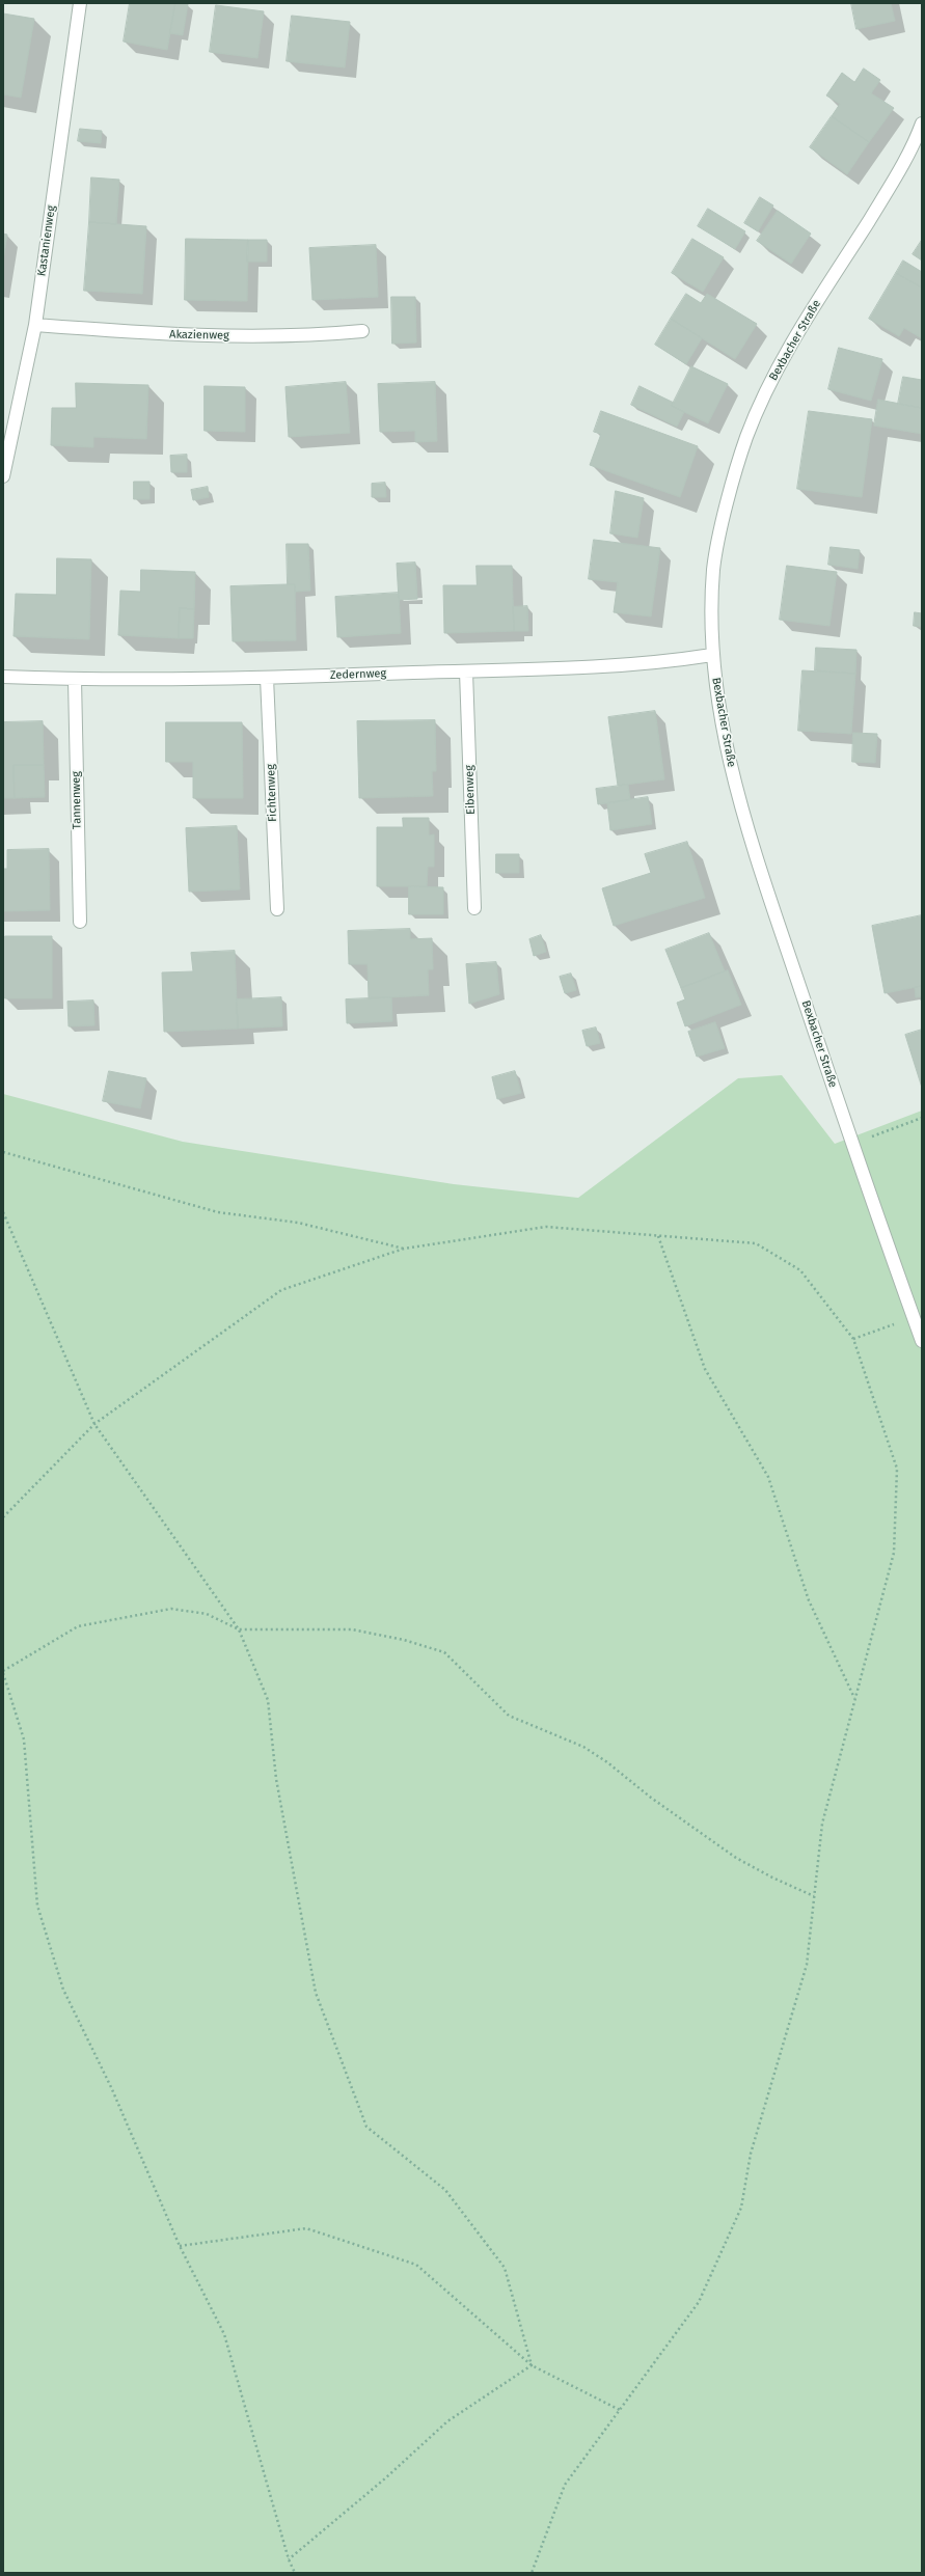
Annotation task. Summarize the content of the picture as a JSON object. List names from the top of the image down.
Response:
{
  "streets": {
    "street": [
      "Kastanienweg",
      "Akazienweg",
      "Bexbacher Straße",
      "Zedernweg",
      "Eibenweg",
      "Fichtenweg",
      "Tannenweg"
    ]
  },
  "crossings": [
    ["Kastanienweg", "Akazienweg"],
    ["Bexbacher Straße", "Zedernweg"],
    ["Zedernweg", "Eibenweg"],
    ["Zedernweg", "Fichtenweg"],
    ["Zedernweg", "Tannenweg"]
  ]
}
